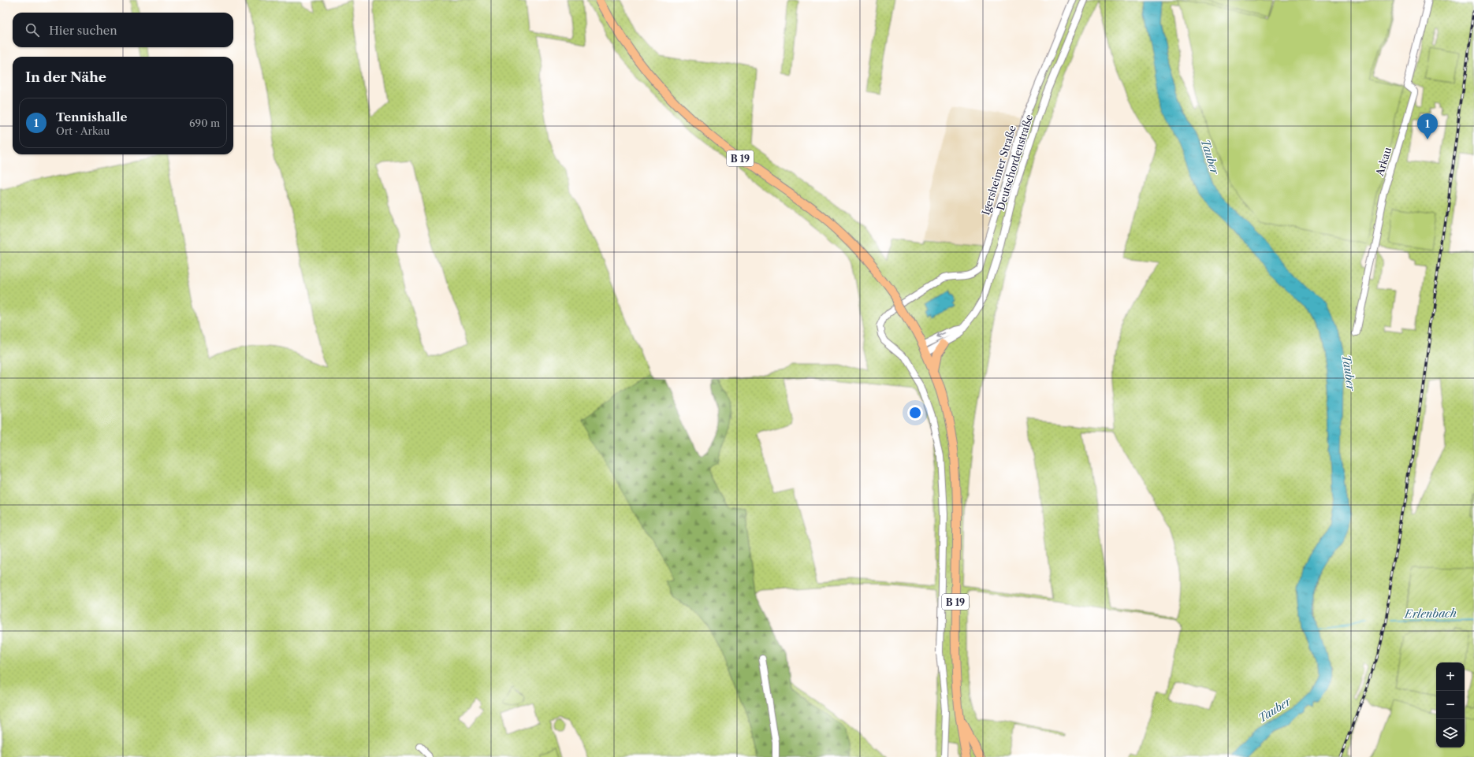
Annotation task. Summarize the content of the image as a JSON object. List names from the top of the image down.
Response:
{
  "streets": {
    "main road": ["B 19"],
    "street": ["Arkau", "Deutschordenstraße", "Igersheimer Straße"]
  },
  "crossings": [
    ["B 19", "Deutschordenstraße"]
  ],
  "water": ["Tauber", "Erlenbach"],
  "page": {
    "search": "Hier suchen",
    "heading": "In der Nähe",
    "list": [
      {
        "mark": "1",
        "name": "Tennishalle",
        "note": "Ort · Arkau",
        "value": "690 m"
      }
    ],
    "pins": "1",
    "map_buttons": ["+", "−"]
  }
}
